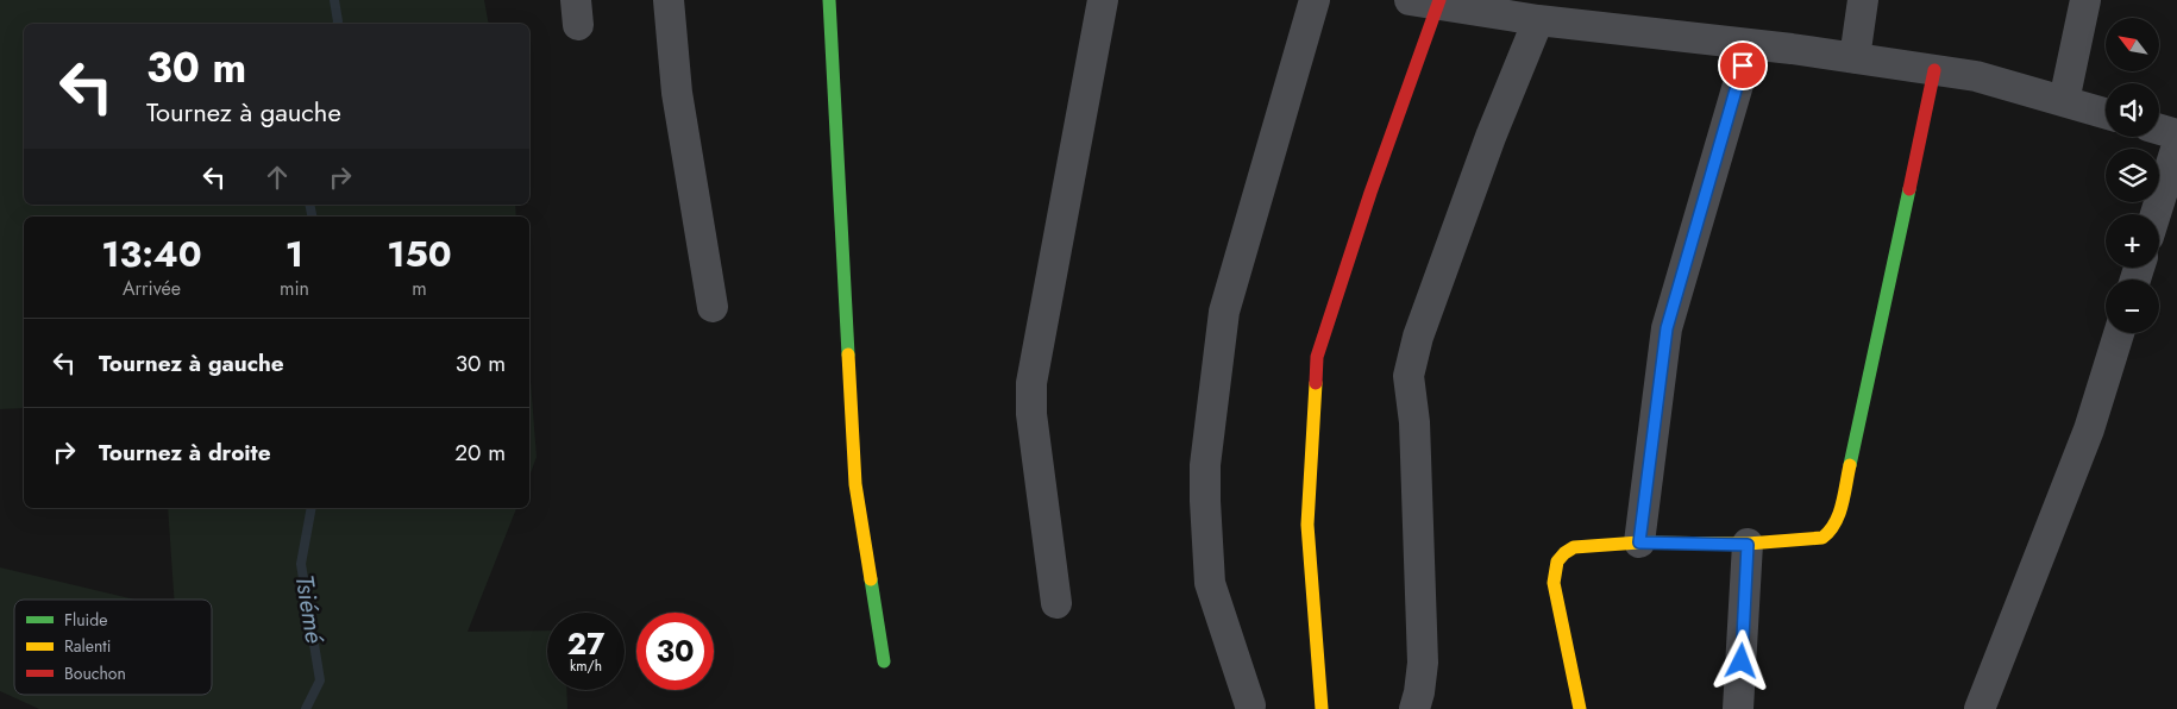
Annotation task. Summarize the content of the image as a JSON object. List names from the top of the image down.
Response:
{
  "water": ["Tsiémé"],
  "legend": ["Fluide", "Ralenti", "Bouchon"],
  "north": "top left",
  "page": {
    "map_buttons": ["+", "−"],
    "turn": ["30 m", "Tournez à gauche"],
    "eta": [
      "13:40",
      "Arrivée",
      "1",
      "min",
      "150",
      "m"
    ],
    "list": [
      {
        "name": "Tournez à gauche",
        "value": "30 m"
      },
      {
        "name": "Tournez à droite",
        "value": "20 m"
      }
    ],
    "speed": "27 km/h",
    "limit": "30"
  }
}
